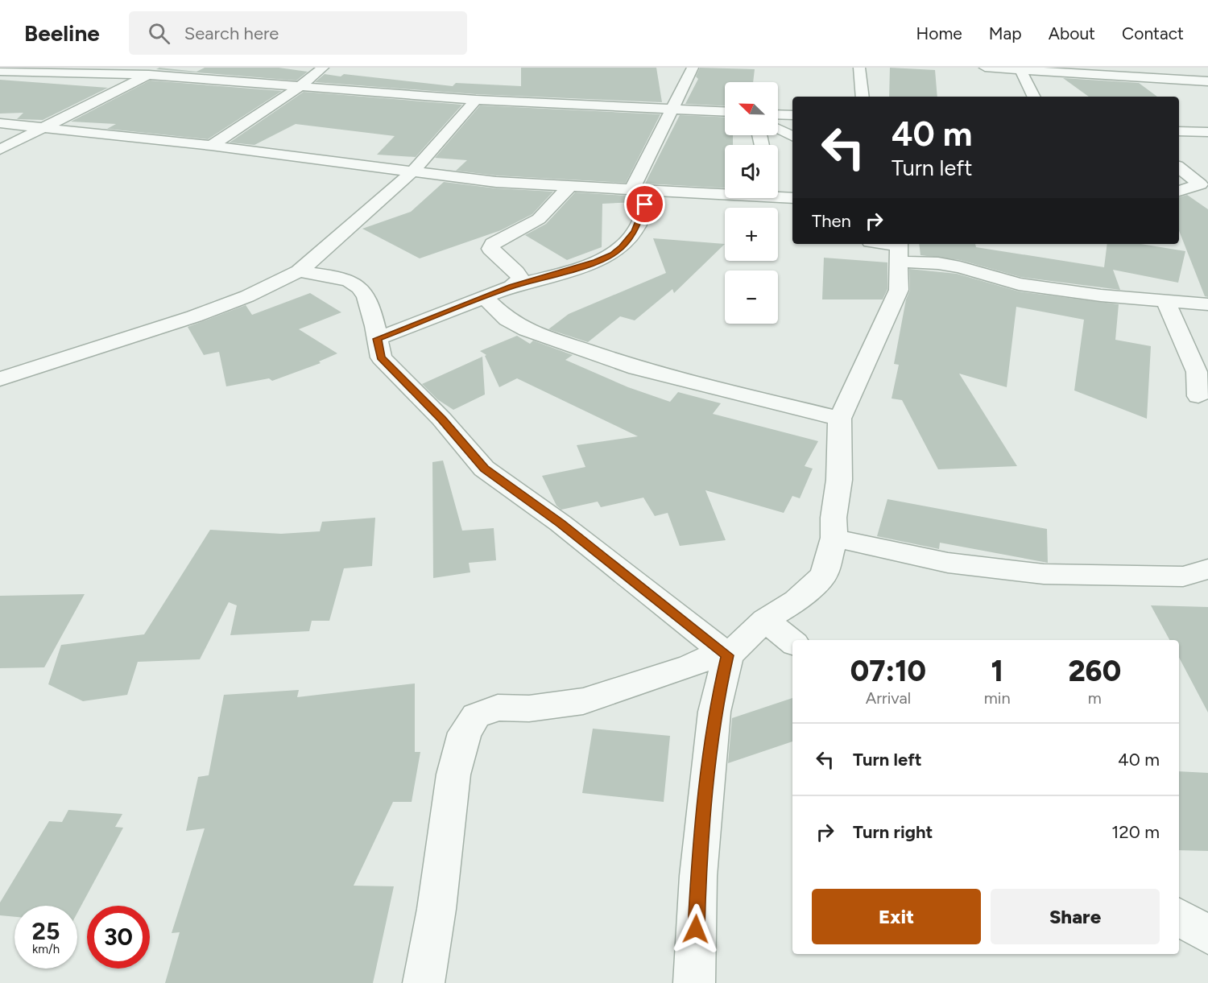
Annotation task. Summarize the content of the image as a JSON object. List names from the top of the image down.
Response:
{
  "north": "top left",
  "page": {
    "header": "Beeline",
    "search": "Search here",
    "nav": [
      "Home",
      "Map",
      "About",
      "Contact"
    ],
    "map_buttons": ["+", "−"],
    "turn": ["40 m", "Turn left"],
    "then": "Then",
    "eta": [
      "07:10",
      "Arrival",
      "1",
      "min",
      "260",
      "m"
    ],
    "list": [
      {
        "name": "Turn left",
        "value": "40 m"
      },
      {
        "name": "Turn right",
        "value": "120 m"
      }
    ],
    "buttons": ["Exit", "Share"],
    "speed": "25 km/h",
    "limit": "30"
  }
}
